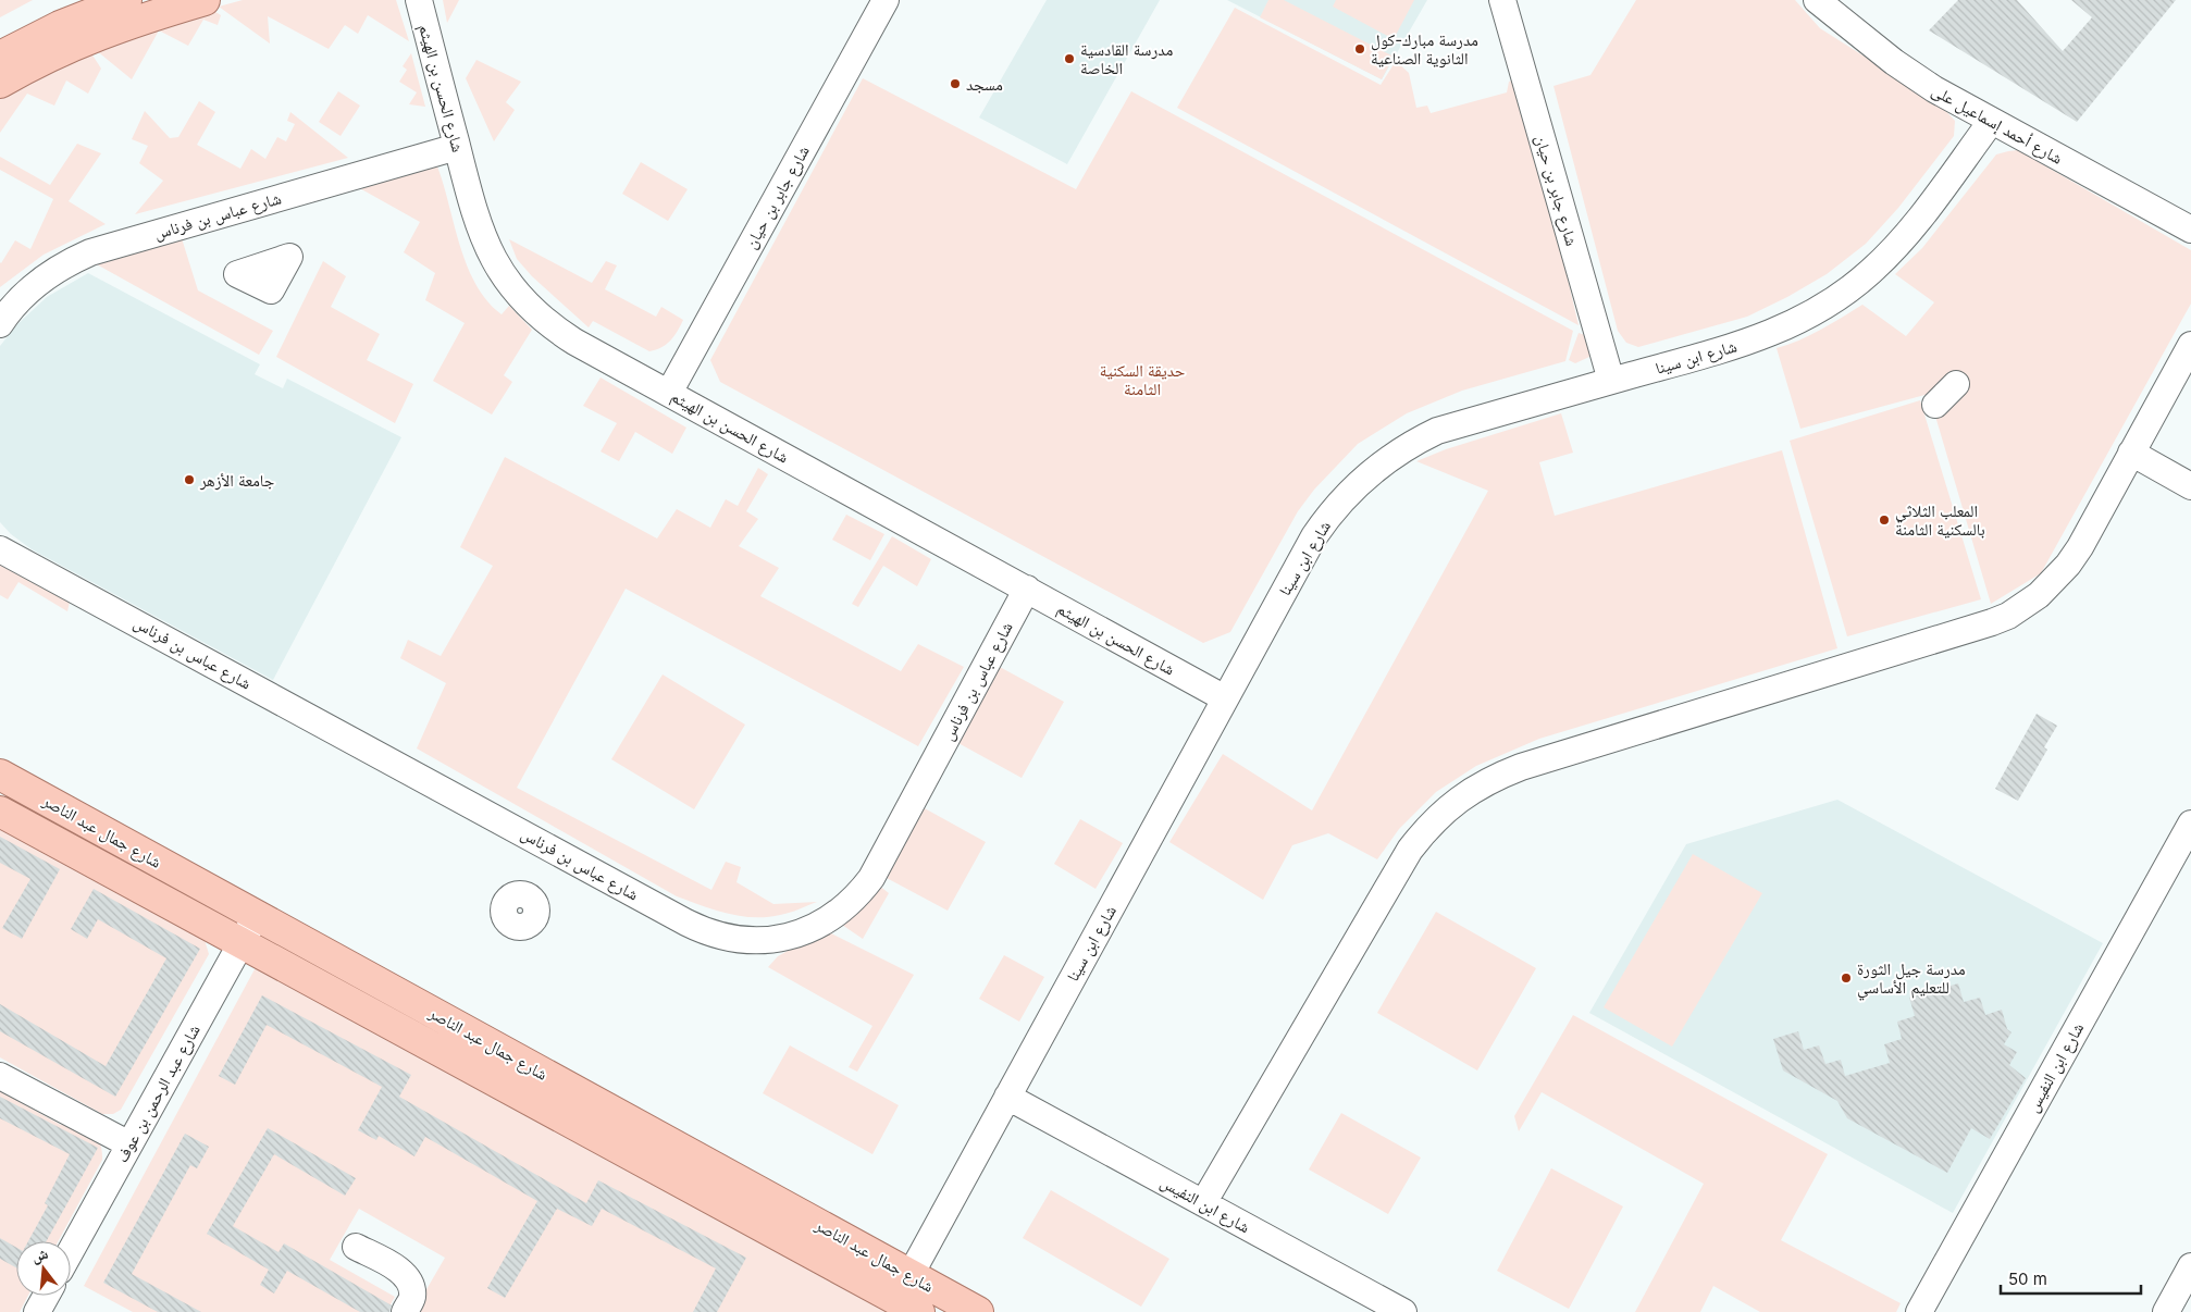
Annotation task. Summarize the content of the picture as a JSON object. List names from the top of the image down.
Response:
{
  "streets": {
    "main road": ["شارع جمال عبد الناصر"],
    "street": [
      "شارع الحسن بن الهيثم",
      "شارع أحمد إسماعيل على",
      "شارع جابر بن حيان",
      "شارع عباس بن فرناس",
      "شارع ابن سينا",
      "شارع ابن النفيس",
      "شارع عبد الرحمن بن عوف"
    ]
  },
  "crossings": [
    ["شارع الحسن بن الهيثم", "شارع جابر بن حيان"],
    ["شارع الحسن بن الهيثم", "شارع عباس بن فرناس"],
    ["شارع الحسن بن الهيثم", "شارع ابن سينا"],
    ["شارع أحمد إسماعيل على", "شارع ابن سينا"],
    ["شارع جابر بن حيان", "شارع ابن سينا"],
    ["شارع ابن سينا", "شارع جمال عبد الناصر"],
    ["شارع ابن سينا", "شارع ابن النفيس"],
    ["شارع جمال عبد الناصر", "شارع عبد الرحمن بن عوف"]
  ],
  "parks": ["حديقة السكنية الثامنة"],
  "places": [
    "مدرسة مبارك-كول الثانوية الصناعية",
    "مدرسة القادسية الخاصة",
    "مسجد",
    "جامعة الأزهر",
    "المعلب الثلاثي بالسكنية الثامنة",
    "مدرسة جيل الثورة للتعليم الأساسي"
  ],
  "scale_bar": "50 m",
  "north": "top"
}
